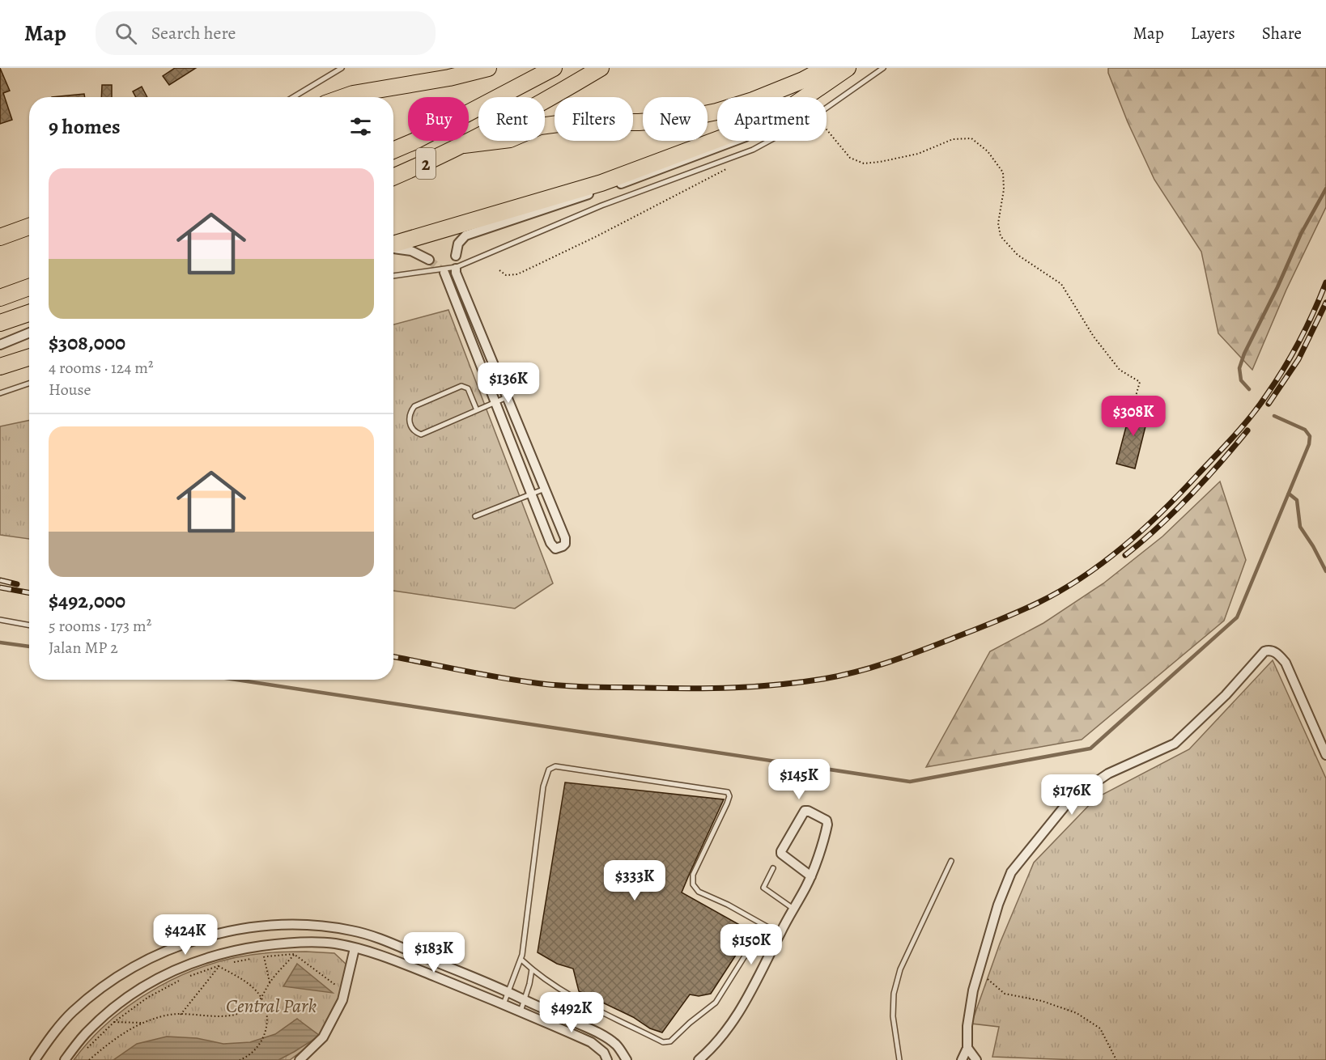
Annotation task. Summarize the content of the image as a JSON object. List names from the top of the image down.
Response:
{
  "streets": {
    "highway": ["2"]
  },
  "parks": ["Central Park"],
  "page": {
    "header": "Map",
    "search": "Search here",
    "nav": ["Map", "Layers", "Share"],
    "chip": [
      "Buy",
      "Rent",
      "Filters",
      "New",
      "Apartment"
    ],
    "heading": "9 homes",
    "list": [
      {
        "name": "$308,000",
        "note": "4 rooms · 124 m² · House"
      },
      {
        "name": "$492,000",
        "note": "5 rooms · 173 m² · Jalan MP 2"
      }
    ],
    "price": [
      "$136K",
      "$308K",
      "$145K",
      "$176K",
      "$333K",
      "$424K",
      "$150K",
      "$183K",
      "$492K"
    ]
  }
}
